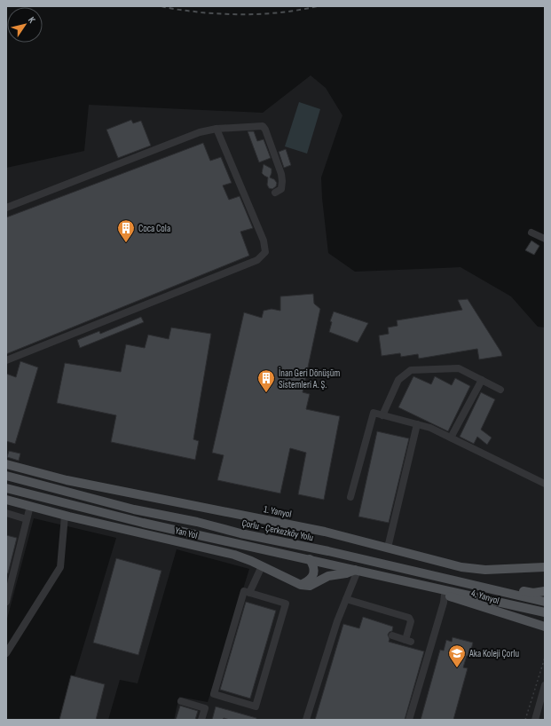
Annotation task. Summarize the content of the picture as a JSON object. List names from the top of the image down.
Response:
{
  "streets": {
    "main road": [
      "1. Yanyol",
      "Çorlu - Çerkezköy Yolu",
      "Yan Yol",
      "4. Yanyol"
    ]
  },
  "places": {
    "building": ["Coca Cola", "İnan Geri Dönüşüm Sistemleri A. Ş."],
    "school or university": ["Aka Koleji Çorlu"]
  },
  "north": "top right"
}
